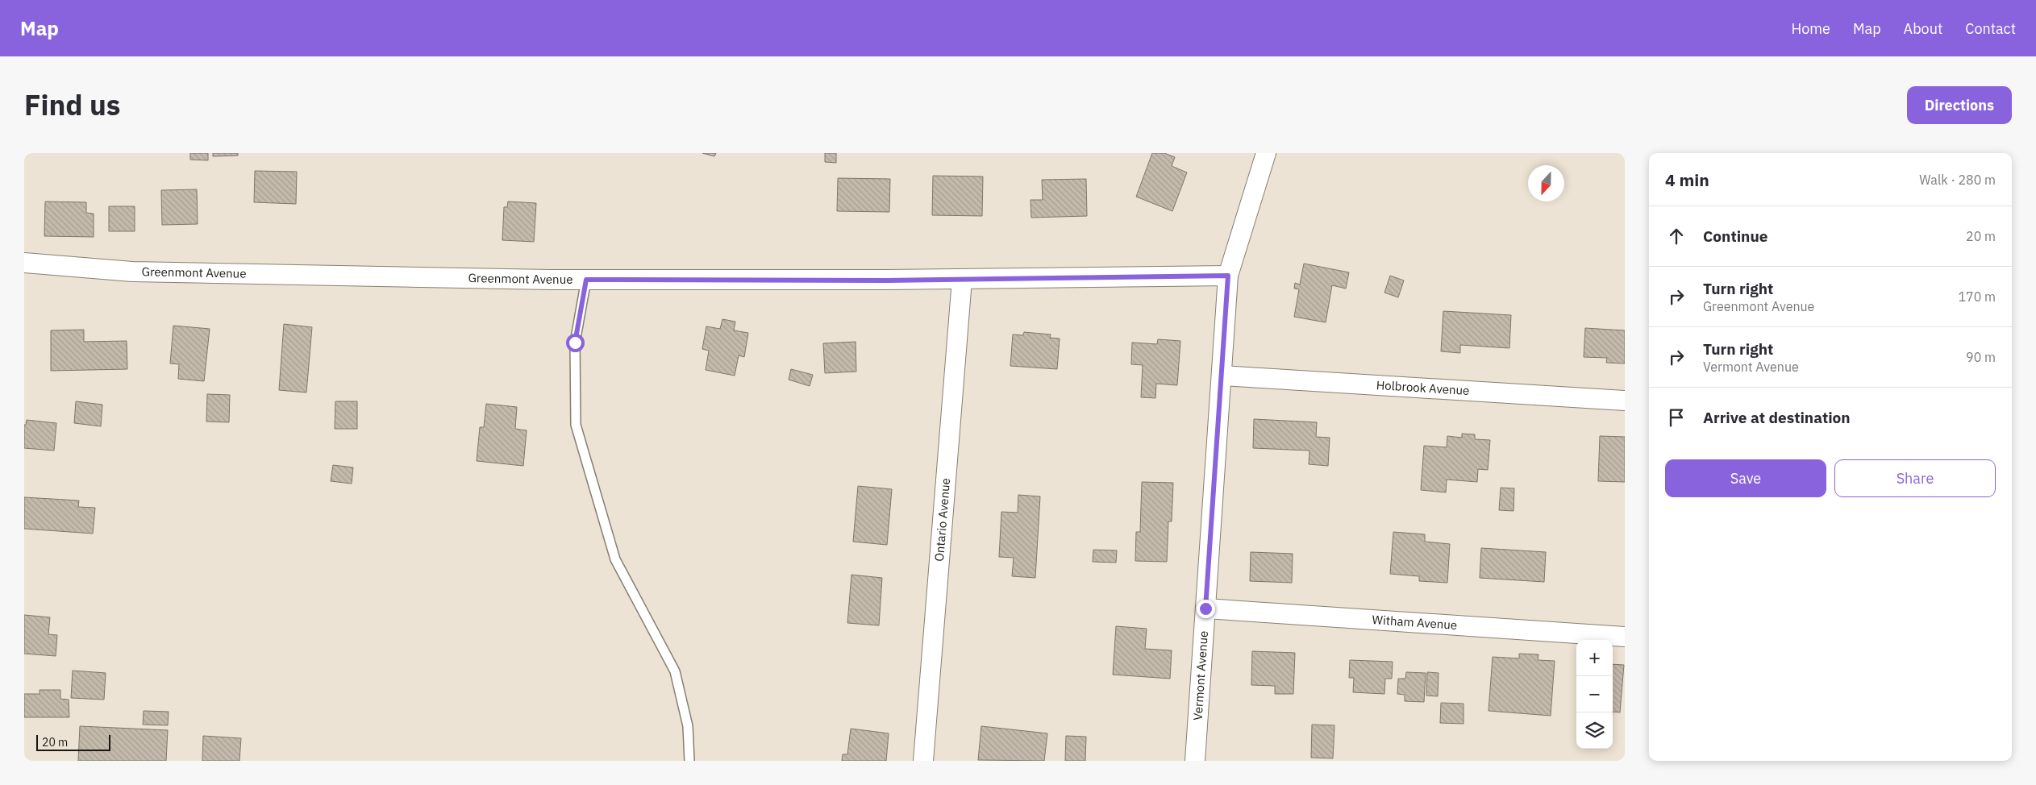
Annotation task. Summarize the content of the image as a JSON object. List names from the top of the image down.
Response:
{
  "streets": {
    "street": [
      "Greenmont Avenue",
      "Holbrook Avenue",
      "Ontario Avenue",
      "Witham Avenue",
      "Vermont Avenue"
    ]
  },
  "crossings": [
    ["Greenmont Avenue", "Ontario Avenue"],
    ["Greenmont Avenue", "Vermont Avenue"],
    ["Holbrook Avenue", "Vermont Avenue"],
    ["Witham Avenue", "Vermont Avenue"]
  ],
  "scale_bar": "20 m",
  "north": "bottom",
  "page": {
    "header": "Map",
    "nav": [
      "Home",
      "Map",
      "About",
      "Contact"
    ],
    "title": "Find us",
    "buttons": [
      "Directions",
      ["Save", "Share"]
    ],
    "heading": ["4 min", "Walk · 280 m"],
    "list": [
      ["Continue", "20 m"],
      ["Turn right", "Greenmont Avenue", "170 m"],
      ["Turn right", "Vermont Avenue", "90 m"],
      "Arrive at destination"
    ],
    "map_buttons": ["+", "−"],
    "scale": "20 m"
  }
}
